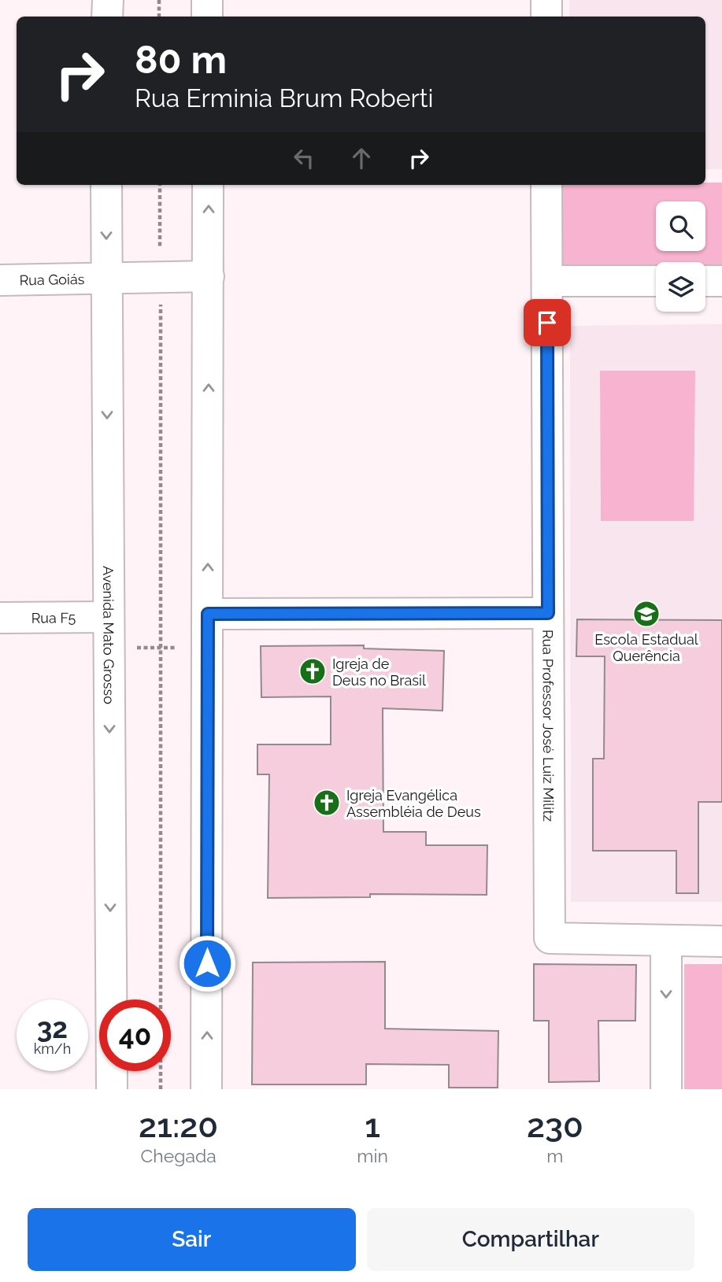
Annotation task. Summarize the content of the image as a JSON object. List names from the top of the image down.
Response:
{
  "streets": {
    "street": [
      "Rua Goiás",
      "Rua F5",
      "Avenida Mato Grosso",
      "Rua Professor José Luiz Militz"
    ]
  },
  "crossings": [
    ["Rua Goiás", "Avenida Mato Grosso"],
    ["Rua F5", "Avenida Mato Grosso"]
  ],
  "places": {
    "school or university": ["Escola Estadual Querência"],
    "church": ["Igreja de Deus no Brasil", "Igreja Evangélica Assembléia de Deus"]
  },
  "page": {
    "turn": ["80 m", "Rua Erminia Brum Roberti"],
    "speed": "32 km/h",
    "limit": "40",
    "eta": [
      "21:20",
      "Chegada",
      "1",
      "min",
      "230",
      "m"
    ],
    "buttons": ["Sair", "Compartilhar"]
  }
}
